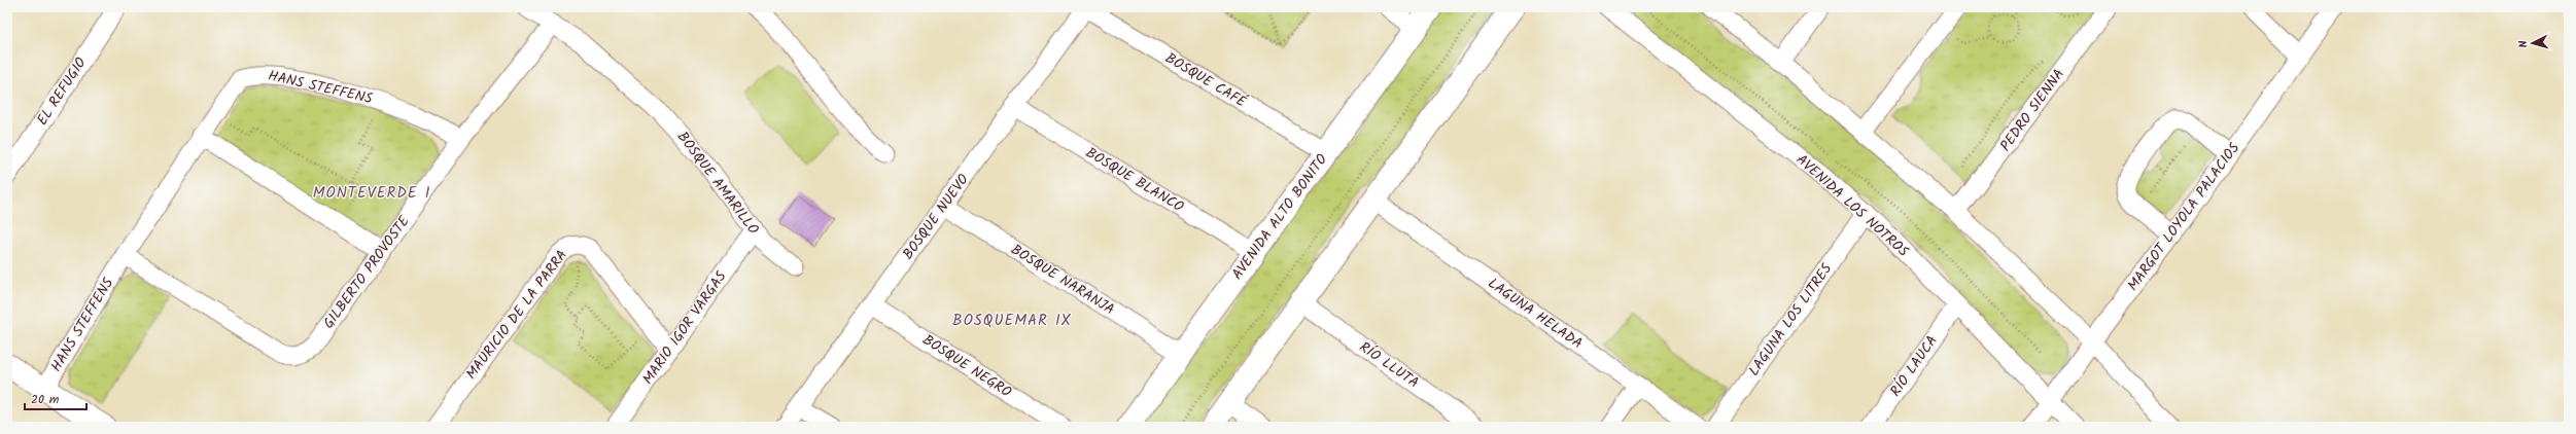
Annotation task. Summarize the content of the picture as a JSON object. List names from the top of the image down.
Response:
{
  "streets": {
    "street": [
      "BOSQUE CAFÉ",
      "HANS STEFFENS",
      "EL REFUGIO",
      "PEDRO SIENNA",
      "BOSQUE BLANCO",
      "BOSQUE AMARILLO",
      "AVENIDA LOS NOTROS",
      "BOSQUE NUEVO",
      "AVENIDA ALTO BONITO",
      "MARGOT LOYOLA PALACIOS",
      "GILBERTO PROVOSTE",
      "BOSQUE NARANJA",
      "LAGUNA HELADA",
      "MAURICIO DE LA PARRA",
      "LAGUNA LOS LITRES",
      "MARIO IGOR VARGAS",
      "RÍO LLUTA",
      "BOSQUE NEGRO",
      "RÍO LAUCA"
    ]
  },
  "crossings": [
    ["BOSQUE CAFÉ", "BOSQUE NUEVO"],
    ["BOSQUE CAFÉ", "AVENIDA ALTO BONITO"],
    ["HANS STEFFENS", "GILBERTO PROVOSTE"],
    ["BOSQUE BLANCO", "BOSQUE NUEVO"],
    ["BOSQUE BLANCO", "AVENIDA ALTO BONITO"],
    ["BOSQUE AMARILLO", "GILBERTO PROVOSTE"],
    ["BOSQUE AMARILLO", "MARIO IGOR VARGAS"],
    ["AVENIDA LOS NOTROS", "MARGOT LOYOLA PALACIOS"],
    ["AVENIDA LOS NOTROS", "LAGUNA LOS LITRES"],
    ["AVENIDA LOS NOTROS", "RÍO LAUCA"],
    ["BOSQUE NUEVO", "BOSQUE NARANJA"],
    ["BOSQUE NUEVO", "BOSQUE NEGRO"],
    ["AVENIDA ALTO BONITO", "BOSQUE NARANJA"],
    ["MAURICIO DE LA PARRA", "MARIO IGOR VARGAS"]
  ],
  "districts": ["MONTEVERDE I", "BOSQUEMAR IX"],
  "scale_bar": "20 m",
  "north": "left"
}
